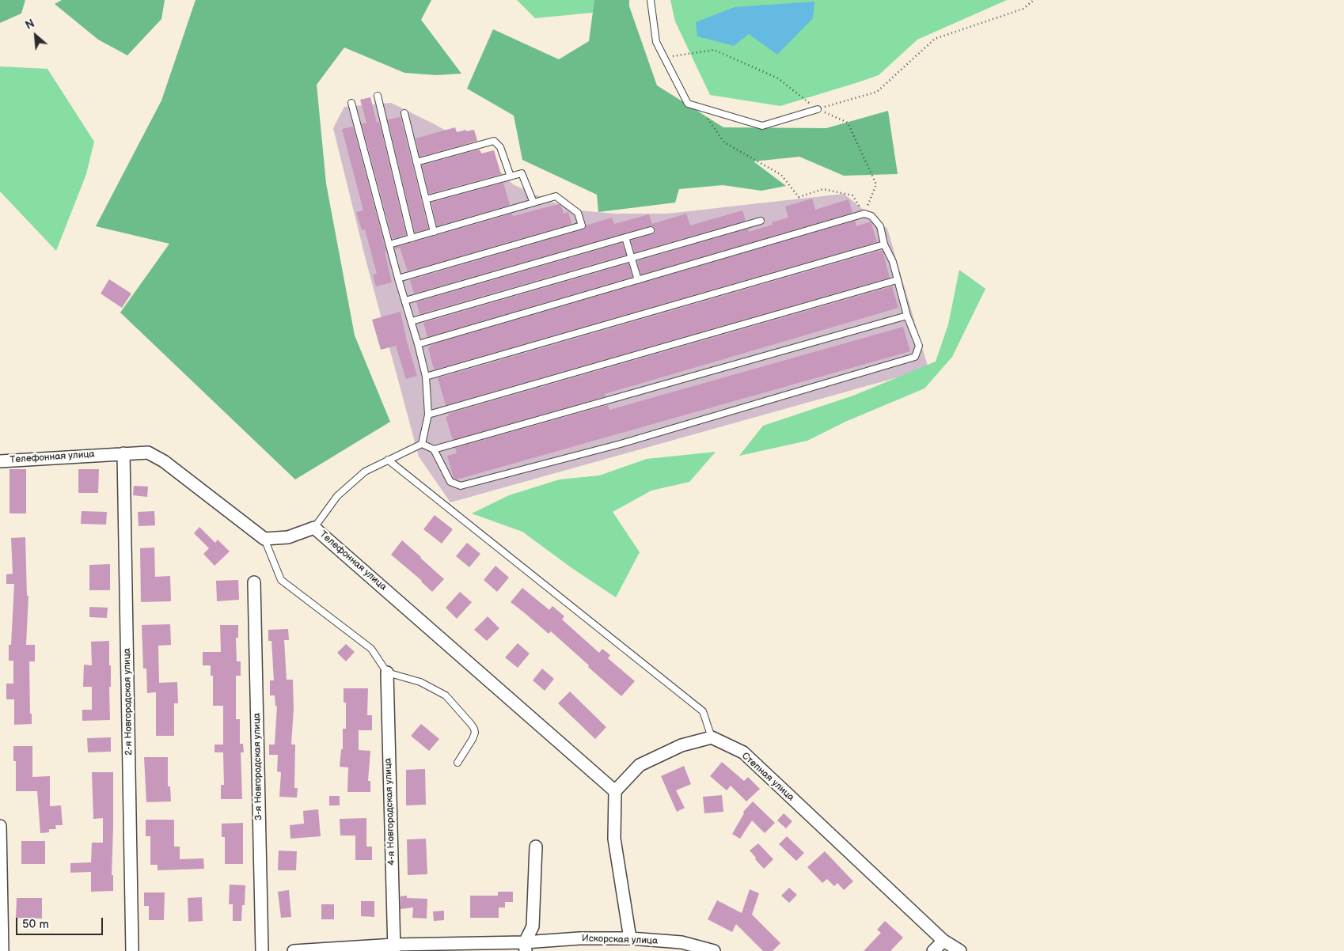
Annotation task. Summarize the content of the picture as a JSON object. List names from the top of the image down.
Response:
{
  "streets": {
    "street": [
      "Телефонная улица",
      "2-я Новгородская улица",
      "3-я Новгородская улица",
      "Степная улица",
      "4-я Новгородская улица",
      "Искорская улица"
    ]
  },
  "crossings": [
    ["Телефонная улица", "2-я Новгородская улица"],
    ["4-я Новгородская улица", "Искорская улица"]
  ],
  "scale_bar": "50 m",
  "north": "top left"
}
